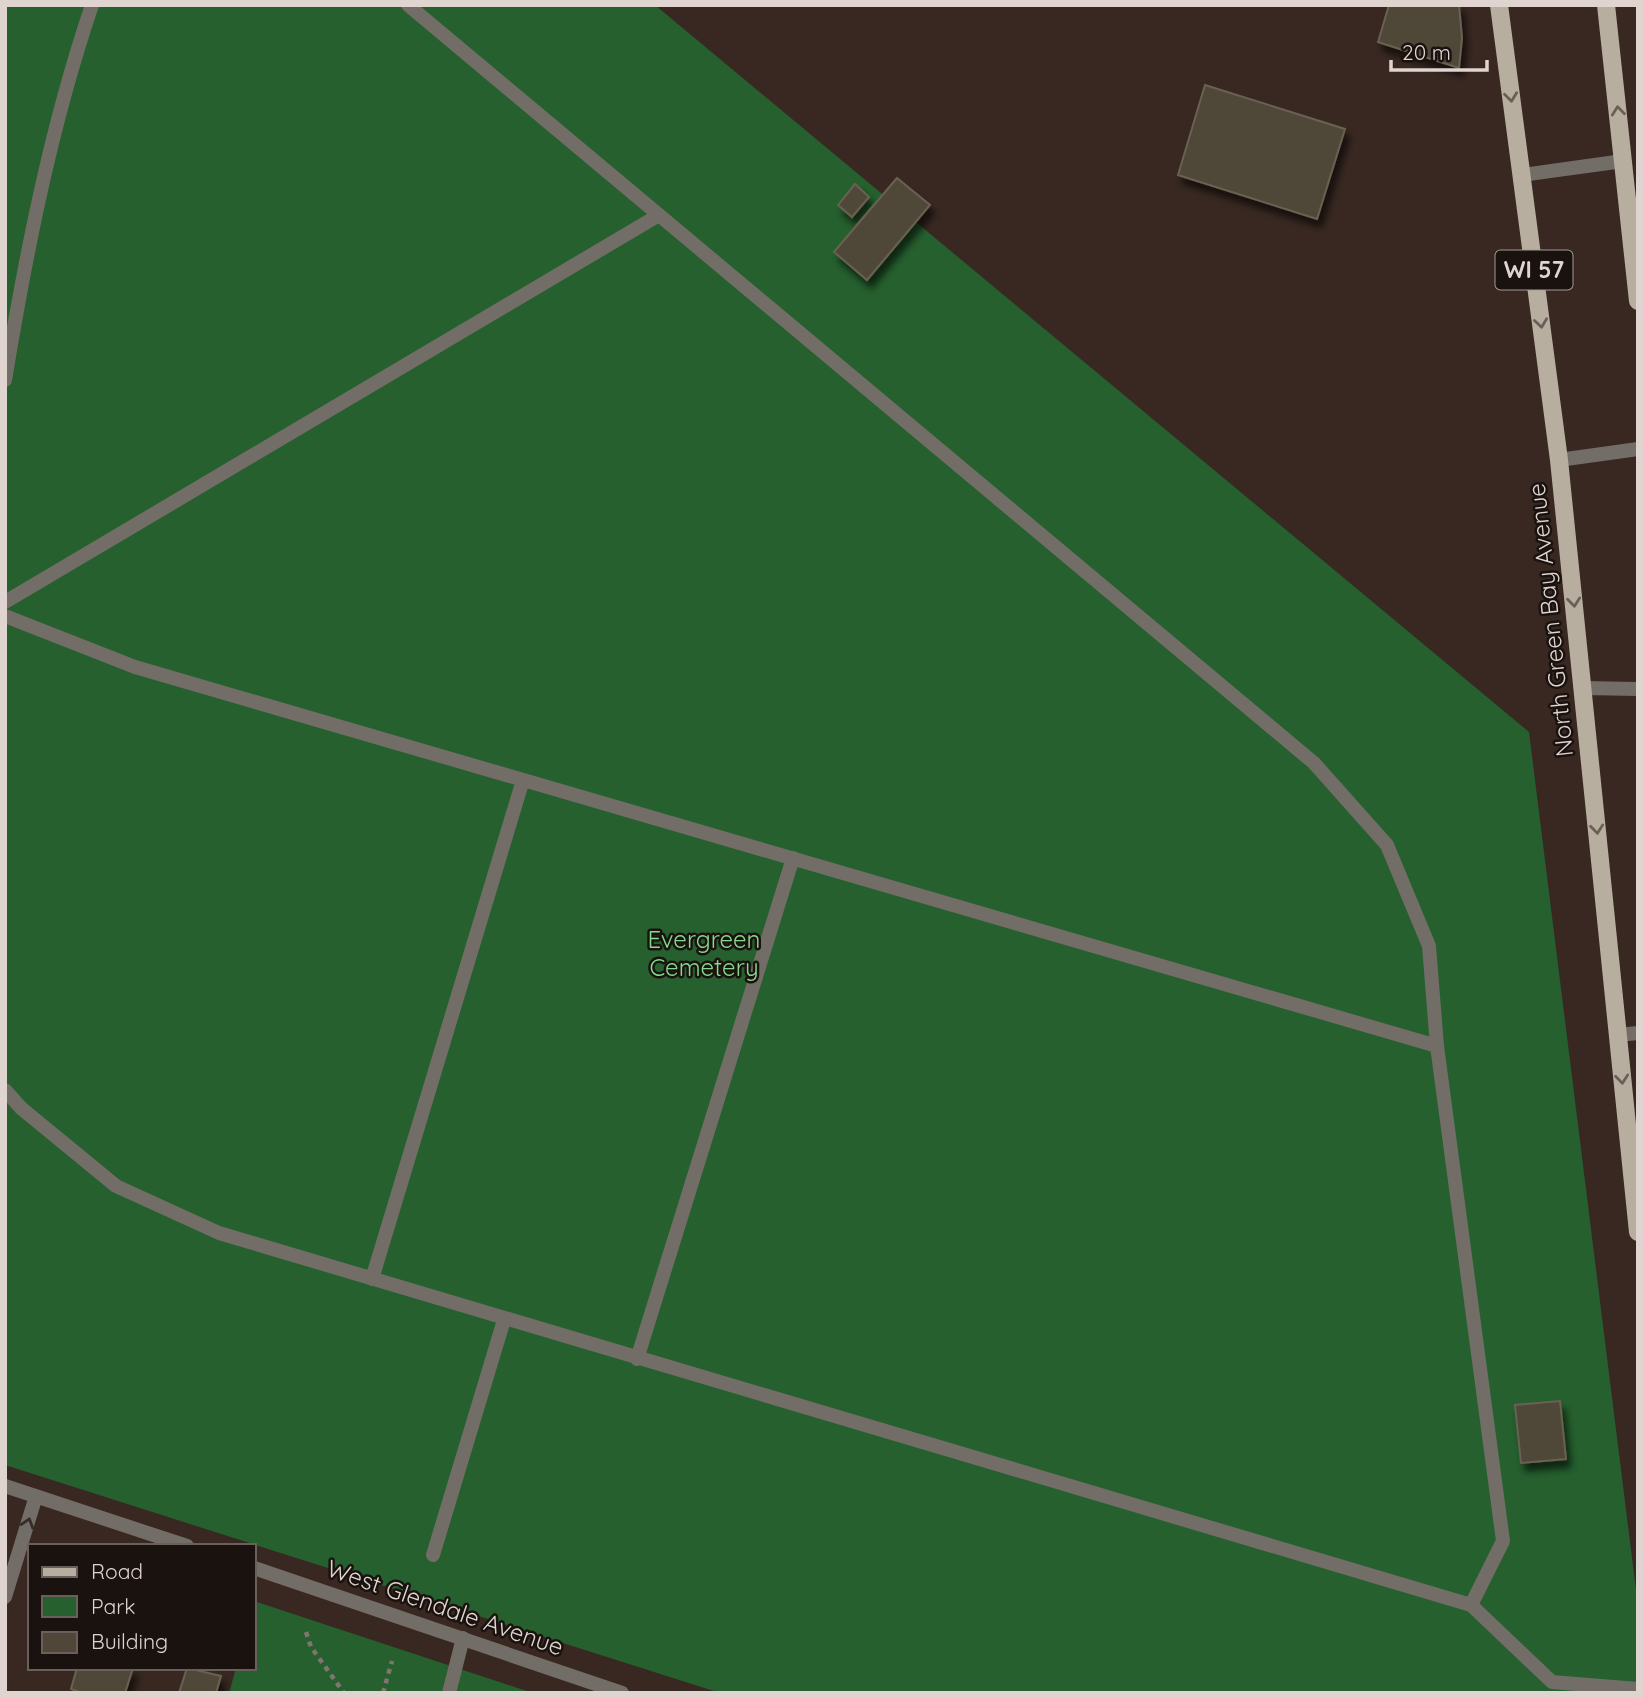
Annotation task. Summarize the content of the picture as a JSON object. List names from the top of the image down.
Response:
{
  "streets": {
    "main road": ["WI 57", "North Green Bay Avenue"],
    "street": ["West Glendale Avenue"]
  },
  "one_way": ["North Green Bay Avenue"],
  "parks": ["Evergreen Cemetery"],
  "legend": ["Road", "Park", "Building"],
  "scale_bar": "20 m"
}
